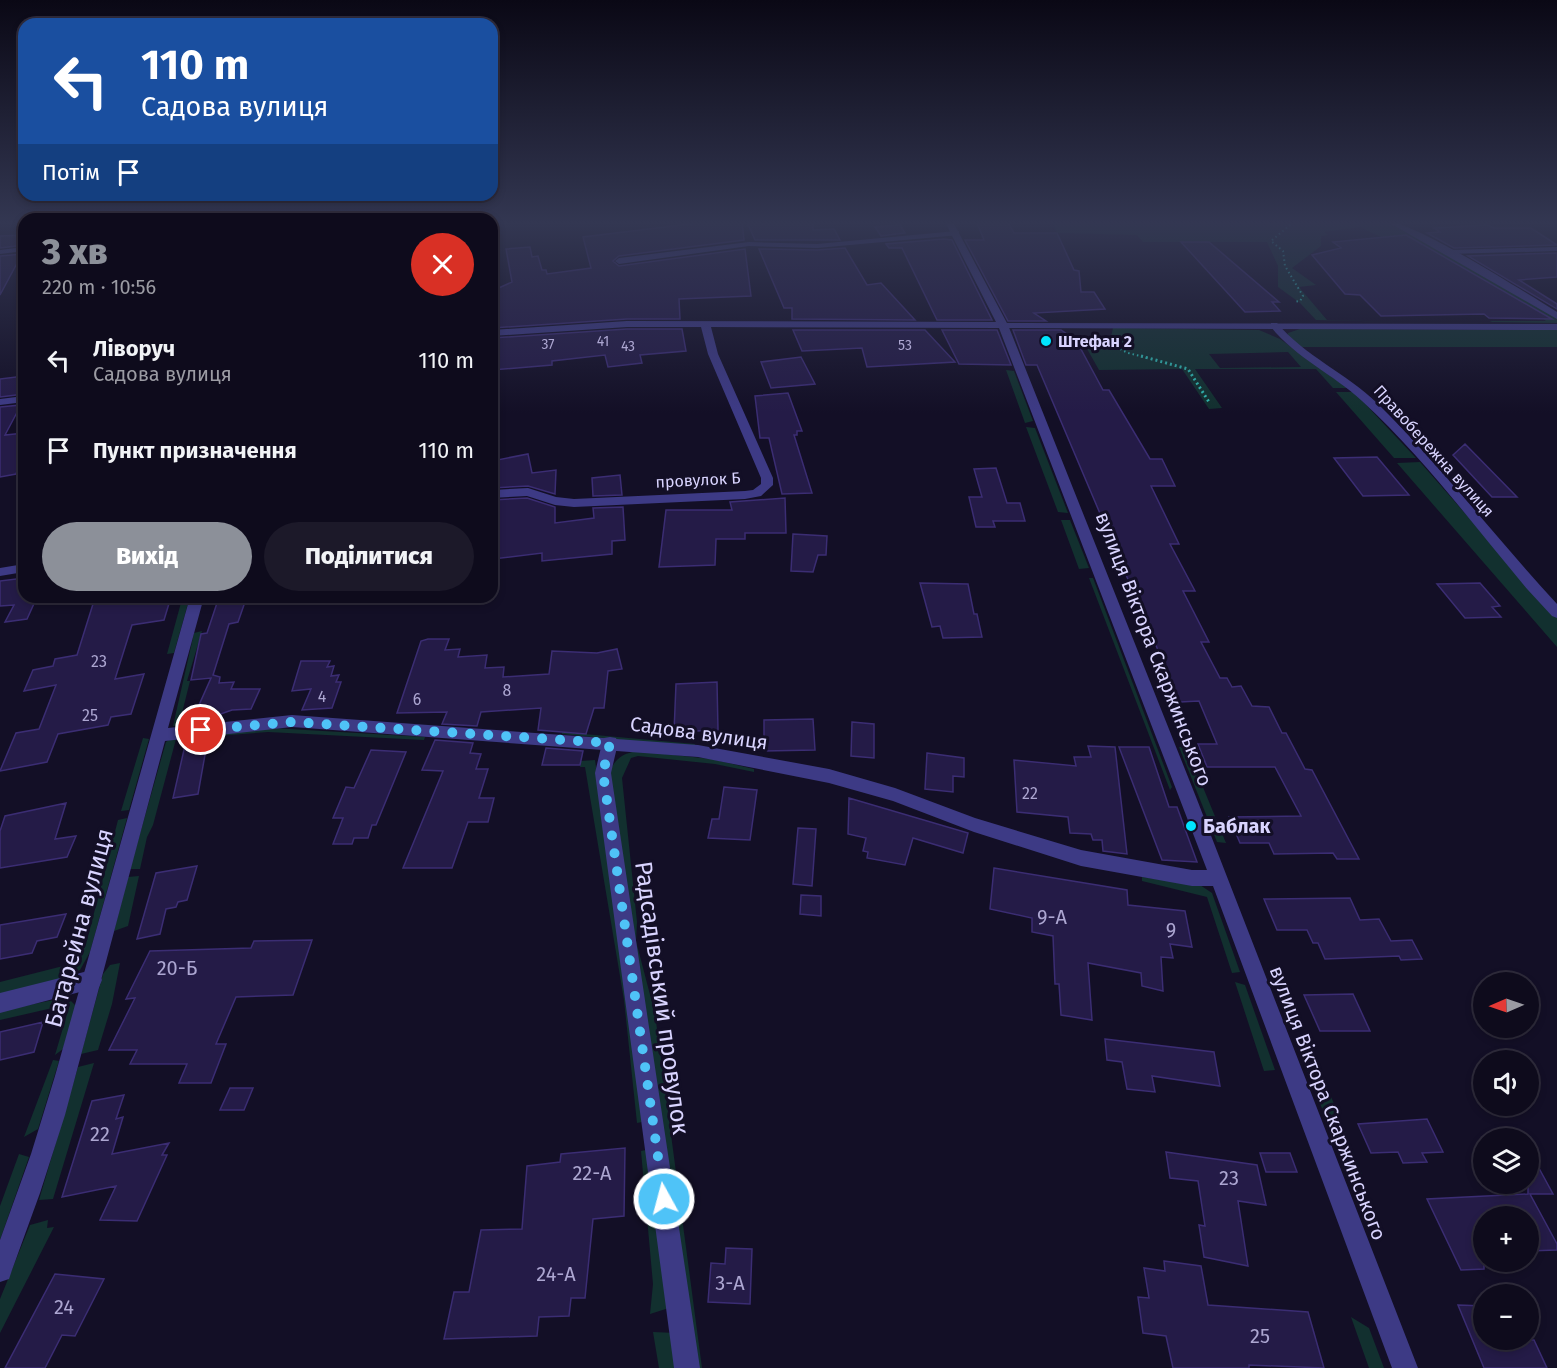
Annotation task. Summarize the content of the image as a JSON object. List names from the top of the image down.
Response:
{
  "streets": {
    "street": [
      "Правобережна вулиця",
      "провулок Б",
      "вулиця Віктора Скаржинського",
      "Садова вулиця",
      "Батарейна вулиця",
      "Радсадівський провулок"
    ]
  },
  "crossings": [
    ["вулиця Віктора Скаржинського", "Садова вулиця"],
    ["Садова вулиця", "Батарейна вулиця"],
    ["Садова вулиця", "Радсадівський провулок"]
  ],
  "places": ["Штефан 2", "Баблак"],
  "house_numbers": [
    "41",
    "37",
    "53",
    "43",
    "23",
    "8",
    "4",
    "6",
    "25",
    "22",
    "9-А",
    "9",
    "20-Б",
    "22",
    "22-А",
    "23",
    "24-А",
    "3-А",
    "24",
    "25"
  ],
  "north": "left",
  "page": {
    "turn": ["110 m", "Садова вулиця"],
    "then": "Потім",
    "heading": ["3 хв", "220 m · 10:56"],
    "list": [
      {
        "name": "Ліворуч",
        "note": "Садова вулиця",
        "value": "110 m"
      },
      {
        "name": "Пункт призначення",
        "value": "110 m"
      }
    ],
    "buttons": ["Вихід", "Поділитися"],
    "map_buttons": ["+", "−"]
  }
}
